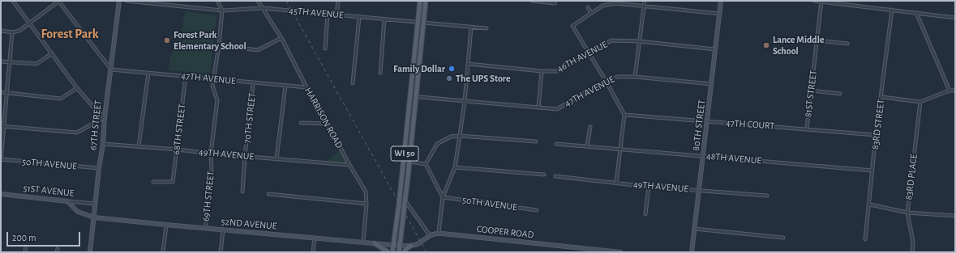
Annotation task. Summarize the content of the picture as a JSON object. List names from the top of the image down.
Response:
{
  "streets": {
    "main road": ["WI 50"],
    "street": [
      "45TH AVENUE",
      "46TH AVENUE",
      "47TH AVENUE",
      "81ST STREET",
      "70TH STREET",
      "HARRISON ROAD",
      "47TH COURT",
      "83RD STREET",
      "67TH STREET",
      "80TH STREET",
      "68TH STREET",
      "49TH AVENUE",
      "48TH AVENUE",
      "50TH AVENUE",
      "83RD PLACE",
      "51ST AVENUE",
      "69TH STREET",
      "52ND AVENUE",
      "COOPER ROAD"
    ]
  },
  "crossings": [
    ["45TH AVENUE", "HARRISON ROAD"],
    ["45TH AVENUE", "WI 50"],
    ["45TH AVENUE", "69TH STREET"],
    ["46TH AVENUE", "80TH STREET"],
    ["47TH AVENUE", "70TH STREET"],
    ["47TH AVENUE", "HARRISON ROAD"],
    ["47TH AVENUE", "67TH STREET"],
    ["47TH AVENUE", "80TH STREET"],
    ["47TH AVENUE", "68TH STREET"],
    ["47TH AVENUE", "WI 50"],
    ["47TH AVENUE", "69TH STREET"],
    ["81ST STREET", "47TH COURT"],
    ["70TH STREET", "49TH AVENUE"],
    ["HARRISON ROAD", "49TH AVENUE"],
    ["HARRISON ROAD", "52ND AVENUE"],
    ["47TH COURT", "83RD STREET"],
    ["47TH COURT", "80TH STREET"],
    ["83RD STREET", "48TH AVENUE"],
    ["67TH STREET", "49TH AVENUE"],
    ["67TH STREET", "50TH AVENUE"],
    ["67TH STREET", "51ST AVENUE"],
    ["67TH STREET", "52ND AVENUE"],
    ["80TH STREET", "49TH AVENUE"],
    ["80TH STREET", "48TH AVENUE"],
    ["68TH STREET", "49TH AVENUE"],
    ["WI 50", "52ND AVENUE"],
    ["49TH AVENUE", "69TH STREET"],
    ["51ST AVENUE", "52ND AVENUE"],
    ["69TH STREET", "52ND AVENUE"],
    ["52ND AVENUE", "COOPER ROAD"]
  ],
  "districts": ["Forest Park"],
  "places": [
    "Forest Park Elementary School",
    "Lance Middle School",
    "Family Dollar",
    "The UPS Store"
  ],
  "scale_bar": "200 m"
}
